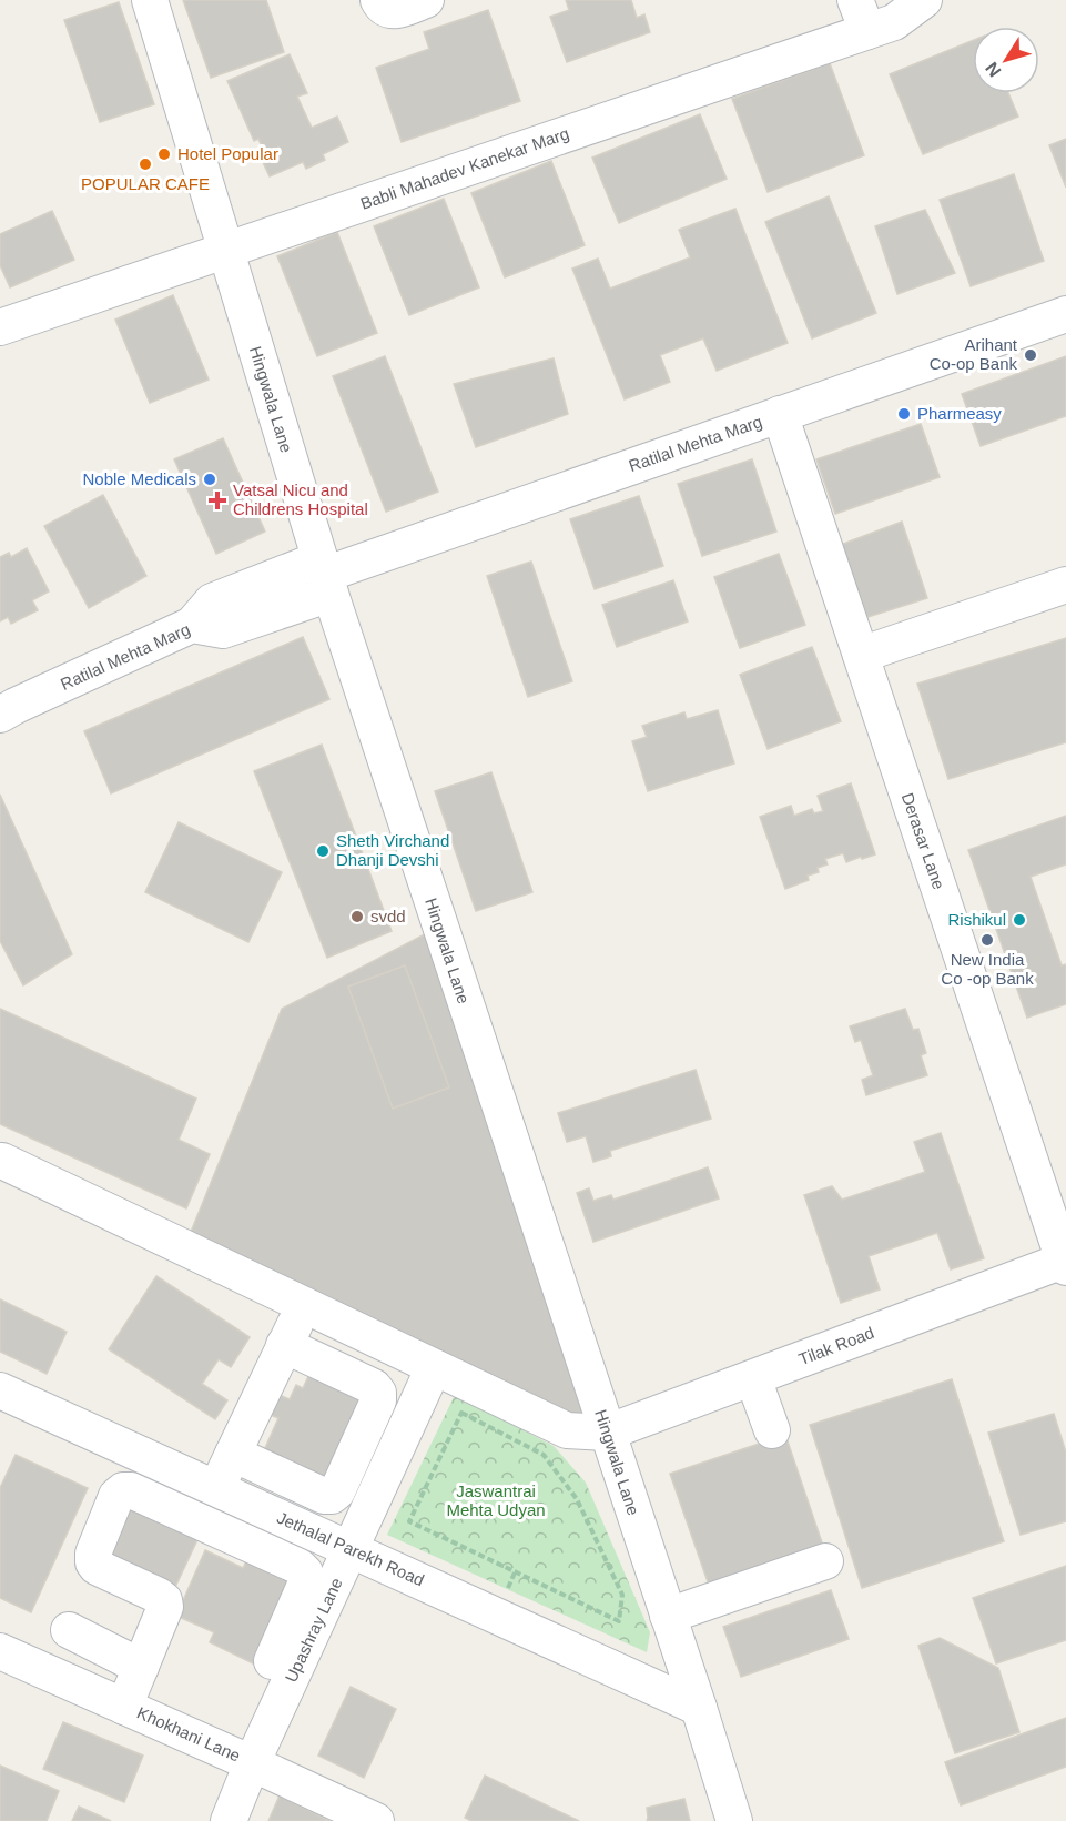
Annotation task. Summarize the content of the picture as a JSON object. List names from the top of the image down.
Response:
{
  "streets": {
    "street": [
      "Babli Mahadev Kanekar Marg",
      "Hingwala Lane",
      "Ratilal Mehta Marg",
      "Derasar Lane",
      "Tilak Road",
      "Jethalal Parekh Road",
      "Upashray Lane",
      "Khokhani Lane"
    ]
  },
  "crossings": [
    ["Babli Mahadev Kanekar Marg", "Hingwala Lane"],
    ["Hingwala Lane", "Ratilal Mehta Marg"],
    ["Hingwala Lane", "Tilak Road"],
    ["Hingwala Lane", "Jethalal Parekh Road"],
    ["Ratilal Mehta Marg", "Derasar Lane"],
    ["Derasar Lane", "Tilak Road"],
    ["Jethalal Parekh Road", "Upashray Lane"],
    ["Upashray Lane", "Khokhani Lane"]
  ],
  "parks": ["Jaswantrai Mehta Udyan"],
  "places": {
    "other": [
      "Hotel Popular",
      "POPULAR CAFE",
      "Arihant Co-op Bank",
      "Pharmeasy",
      "Noble Medicals",
      "Sheth Virchand Dhanji Devshi",
      "svdd",
      "Rishikul",
      "New India Co -op Bank"
    ],
    "health": ["Vatsal Nicu and Childrens Hospital"]
  },
  "north": "bottom left"
}
